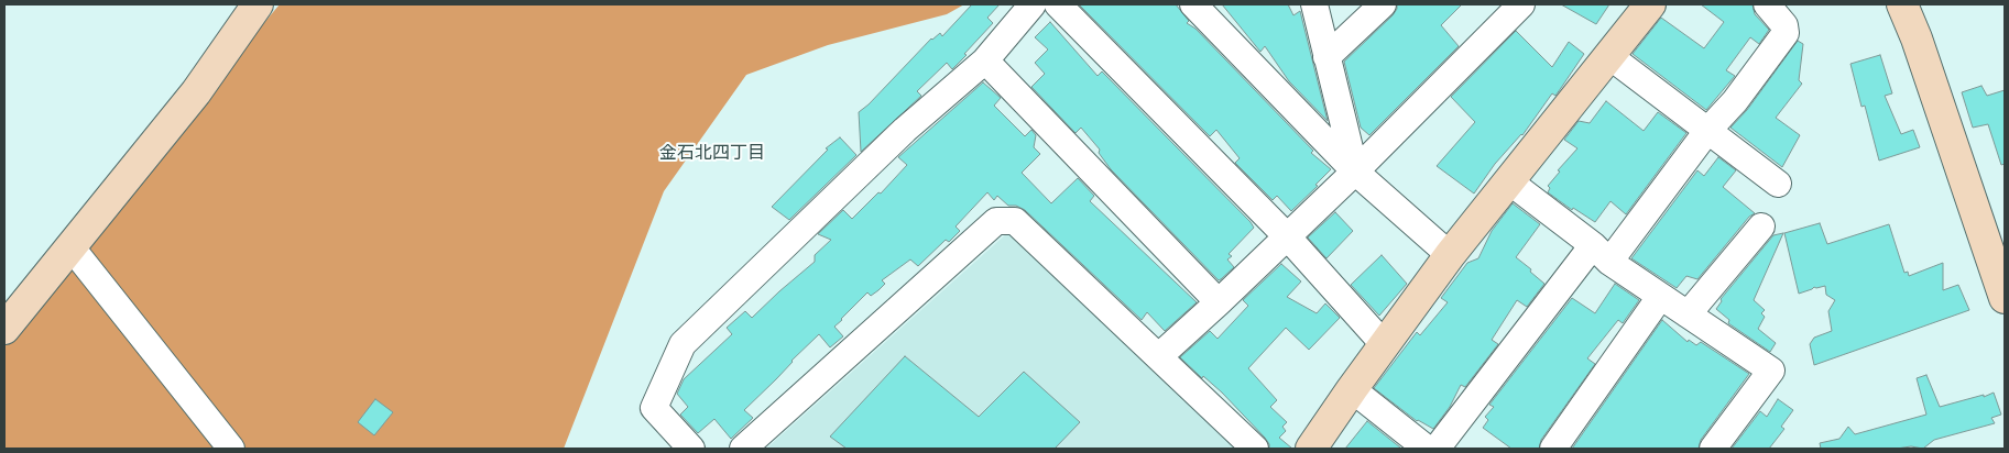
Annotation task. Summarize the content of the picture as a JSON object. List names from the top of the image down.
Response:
{
  "districts": ["金石北四丁目"]
}
